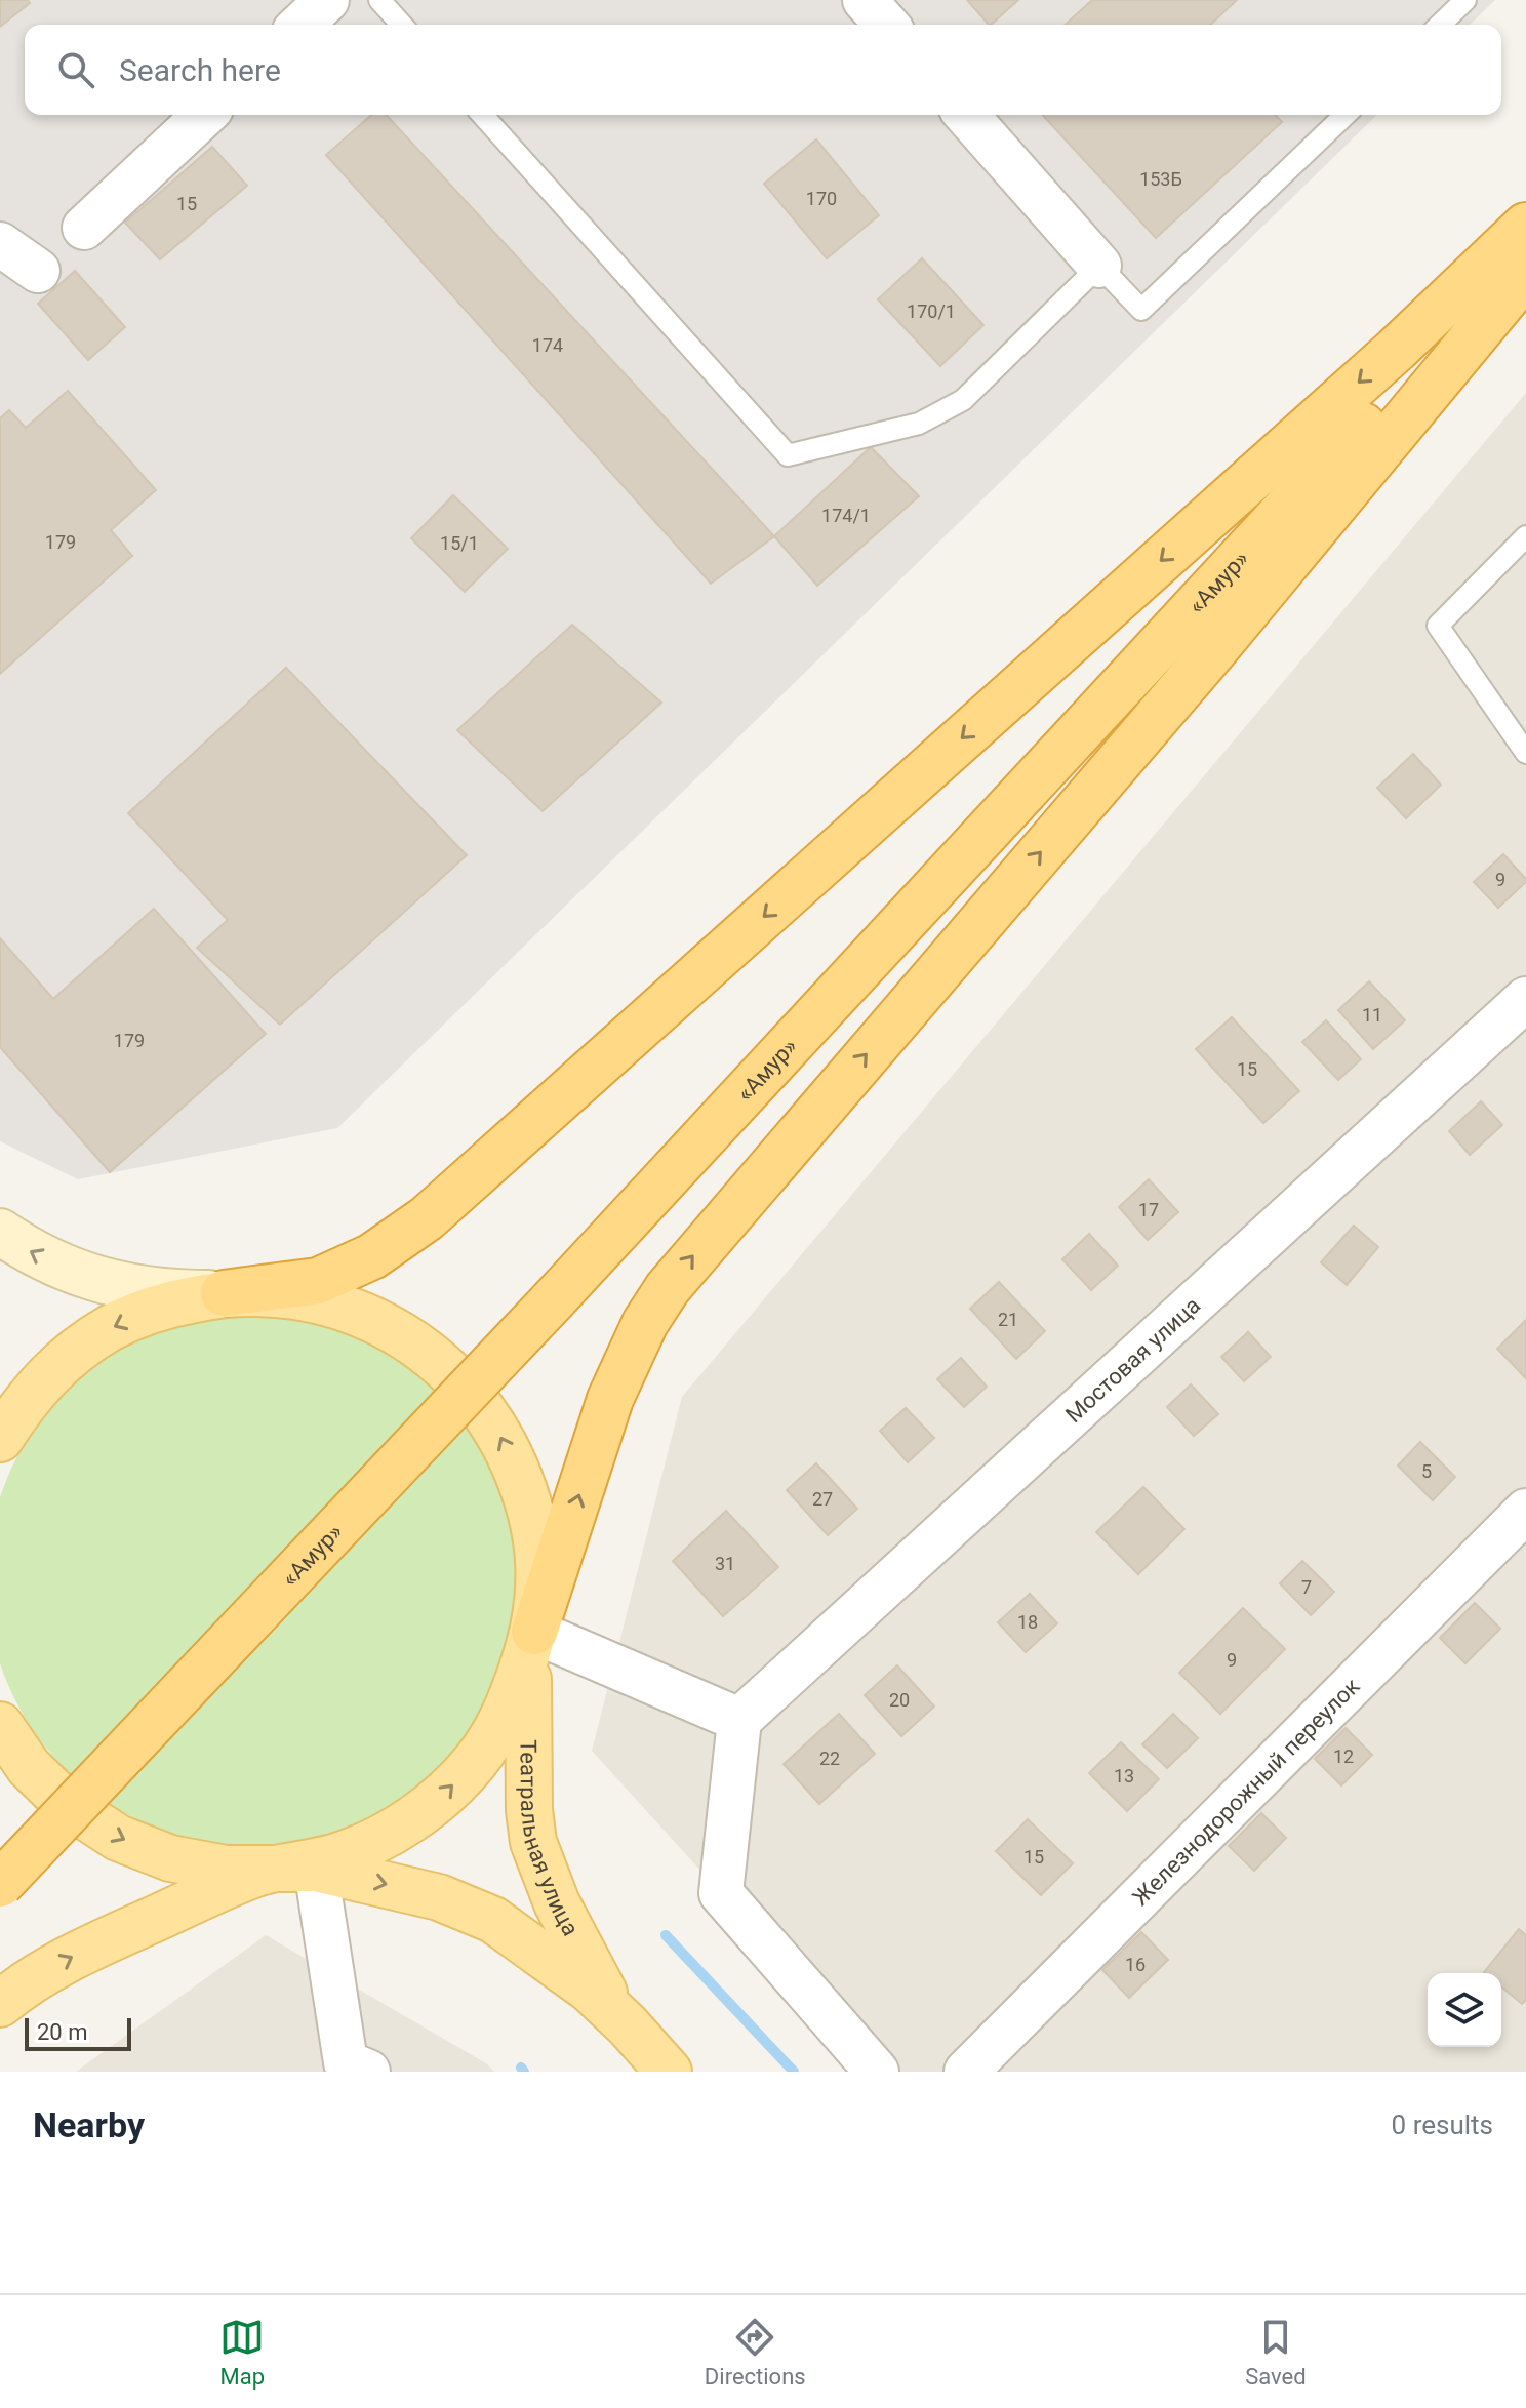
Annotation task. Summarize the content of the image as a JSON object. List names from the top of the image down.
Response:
{
  "streets": {
    "highway": ["«Амур»"],
    "main road": ["Театральная улица"],
    "street": ["Мостовая улица", "Железнодорожный переулок"]
  },
  "one_way": ["Театральная улица"],
  "house_numbers": [
    "153Б",
    "170",
    "15",
    "170/1",
    "174",
    "174/1",
    "179",
    "15/1",
    "9",
    "11",
    "179",
    "15",
    "17",
    "21",
    "5",
    "27",
    "31",
    "7",
    "18",
    "9",
    "20",
    "12",
    "22",
    "13",
    "15",
    "16"
  ],
  "scale_bar": "20 m",
  "page": {
    "search": "Search here",
    "scale": "20 m",
    "heading": ["Nearby", "0 results"],
    "nav": ["Map", "Directions", "Saved"]
  }
}
